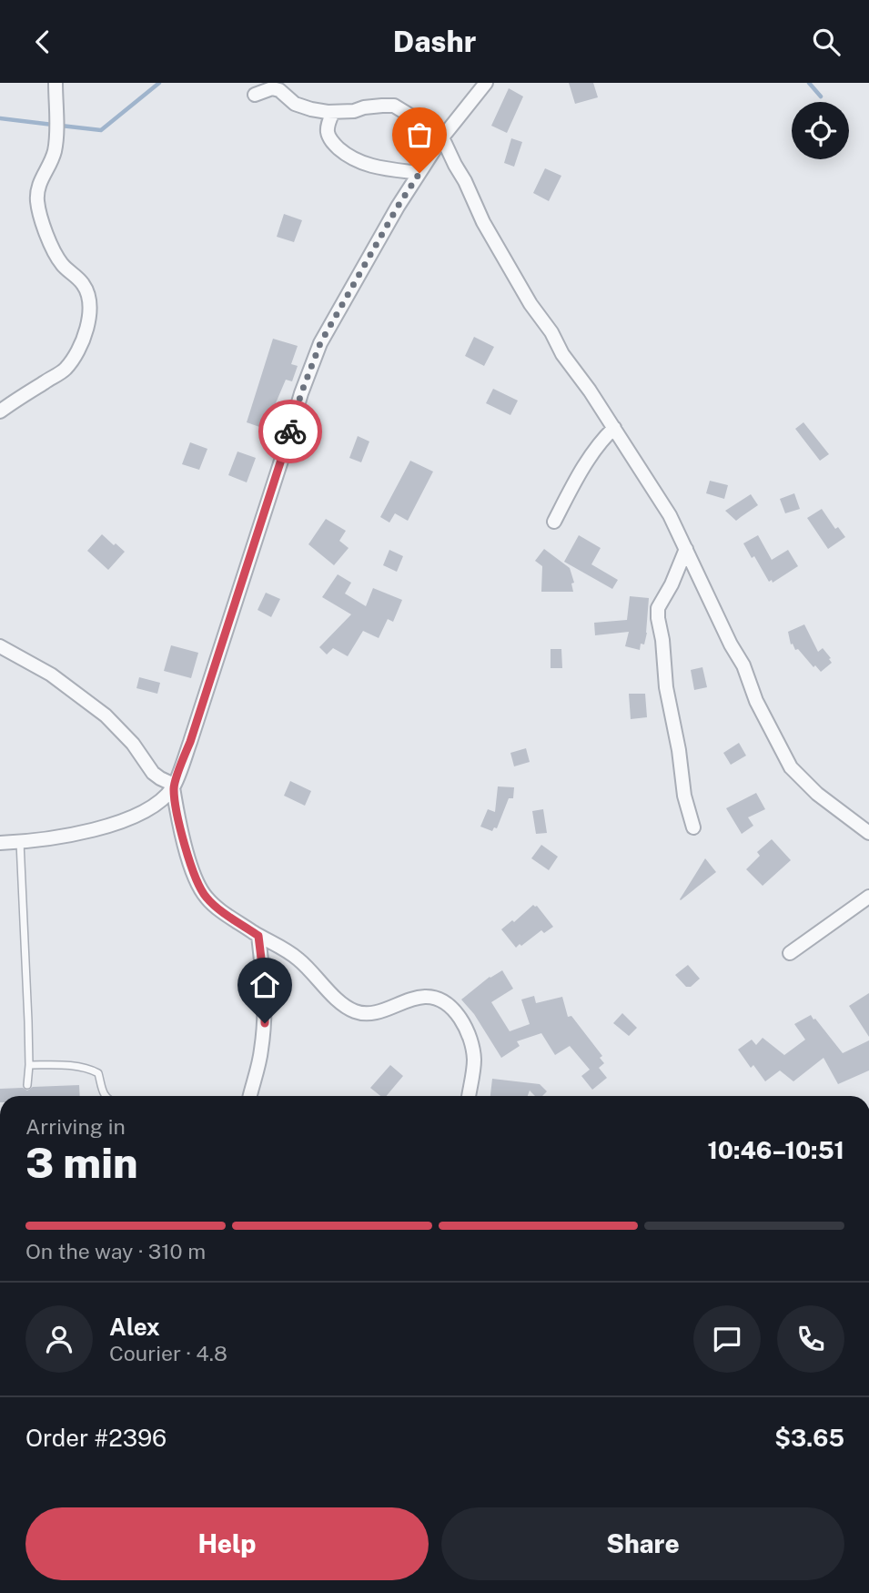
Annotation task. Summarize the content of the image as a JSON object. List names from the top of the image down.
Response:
{
  "page": {
    "header": "Dashr",
    "heading": ["3 min", "Arriving in", "10:46–10:51"],
    "panel": [
      "Alex",
      "Courier · 4.8",
      "Order #2396",
      "$3.65"
    ],
    "bar": "On the way · 310 m",
    "buttons": ["Help", "Share"]
  }
}
